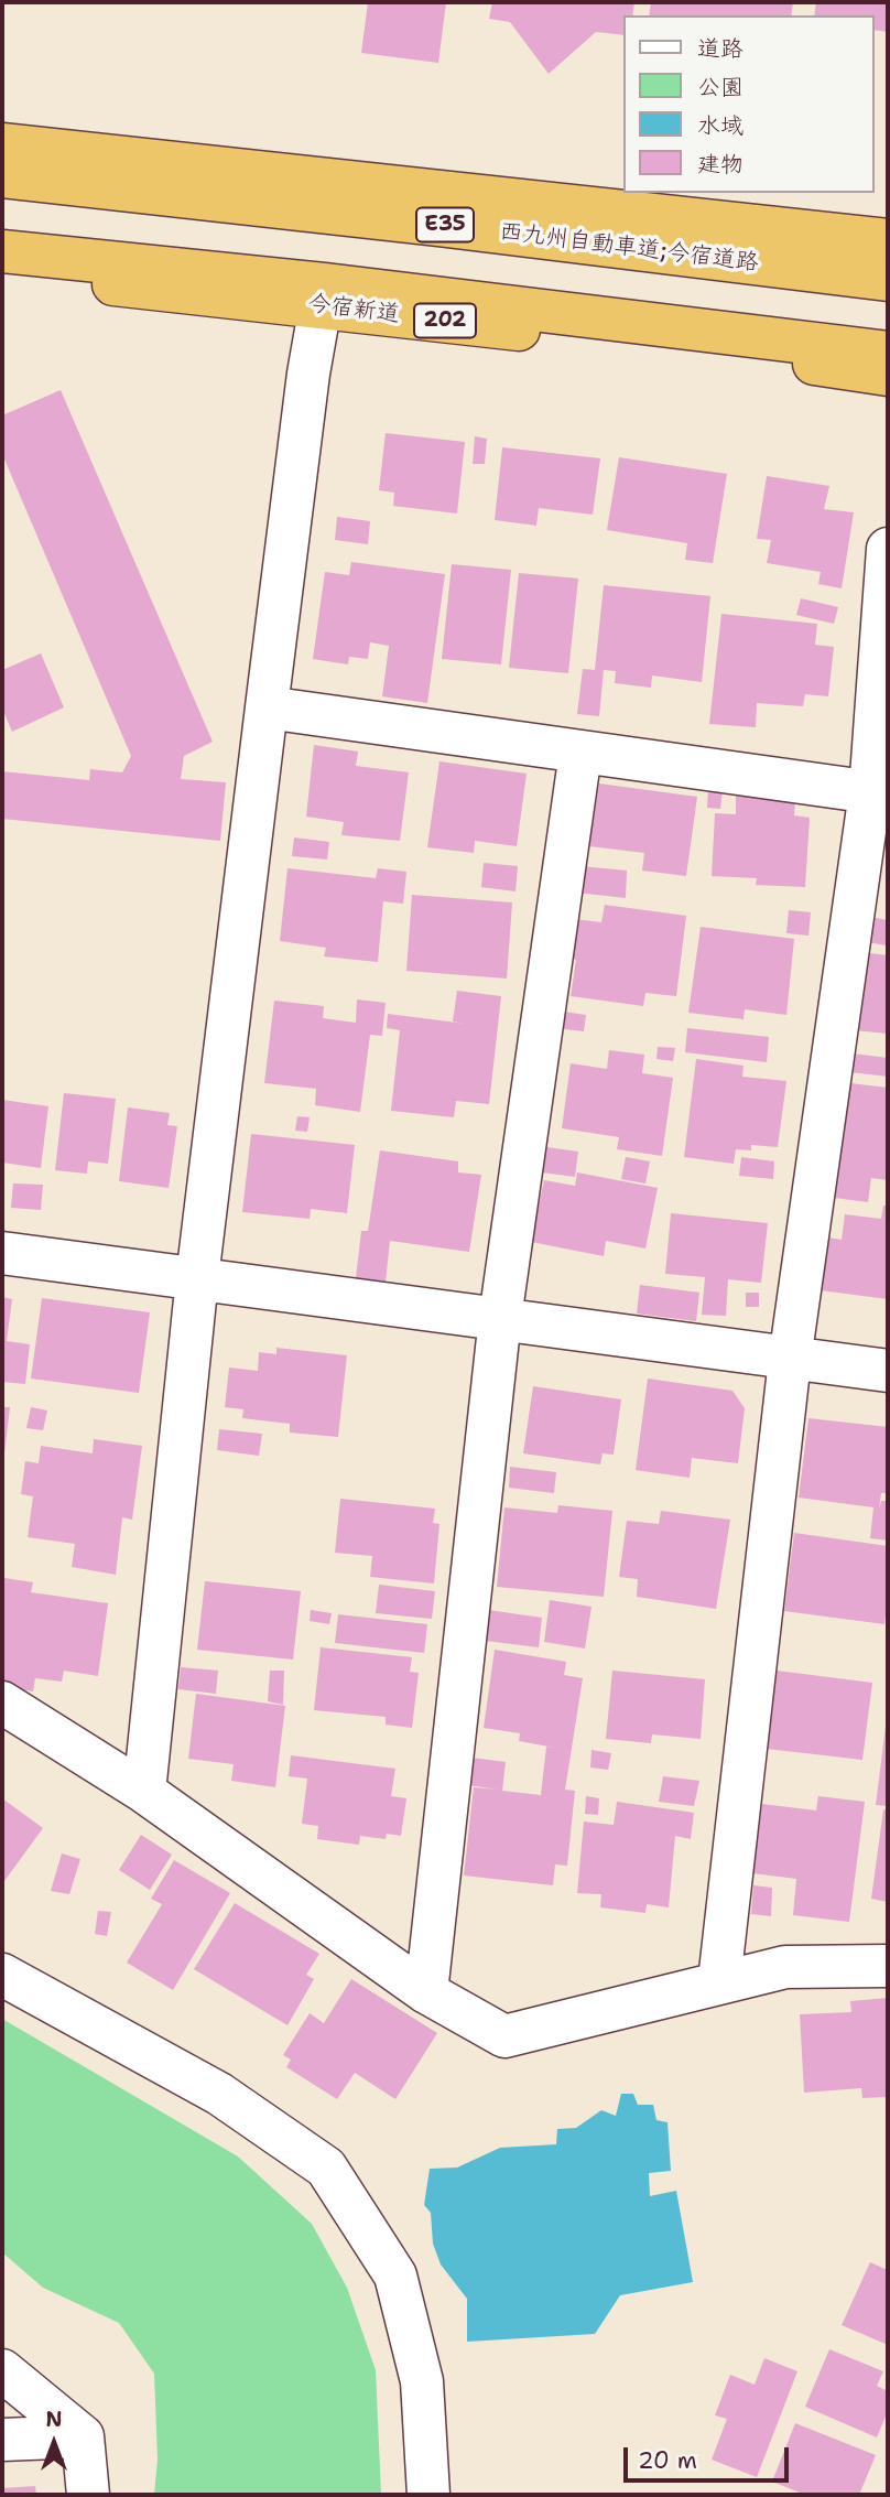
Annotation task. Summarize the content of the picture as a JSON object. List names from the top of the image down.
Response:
{
  "streets": {
    "highway": [
      "E35",
      "西九州自動車道;今宿道路",
      "今宿新道",
      "202"
    ]
  },
  "legend": [
    "道路",
    "公園",
    "水域",
    "建物"
  ],
  "scale_bar": "20 m",
  "north": "top"
}
